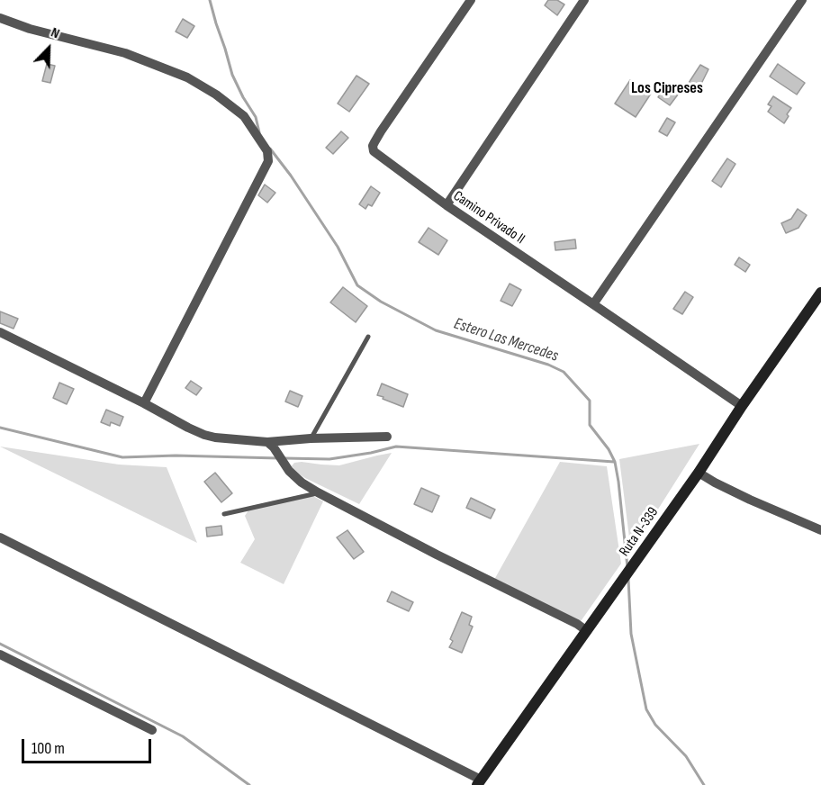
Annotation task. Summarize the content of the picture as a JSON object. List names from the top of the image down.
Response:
{
  "streets": {
    "street": ["Camino Privado II", "Ruta N-339"]
  },
  "crossings": [
    ["Camino Privado II", "Ruta N-339"]
  ],
  "districts": ["Los Cipreses"],
  "water": ["Estero Las Mercedes"],
  "scale_bar": "100 m",
  "north": "top right"
}
